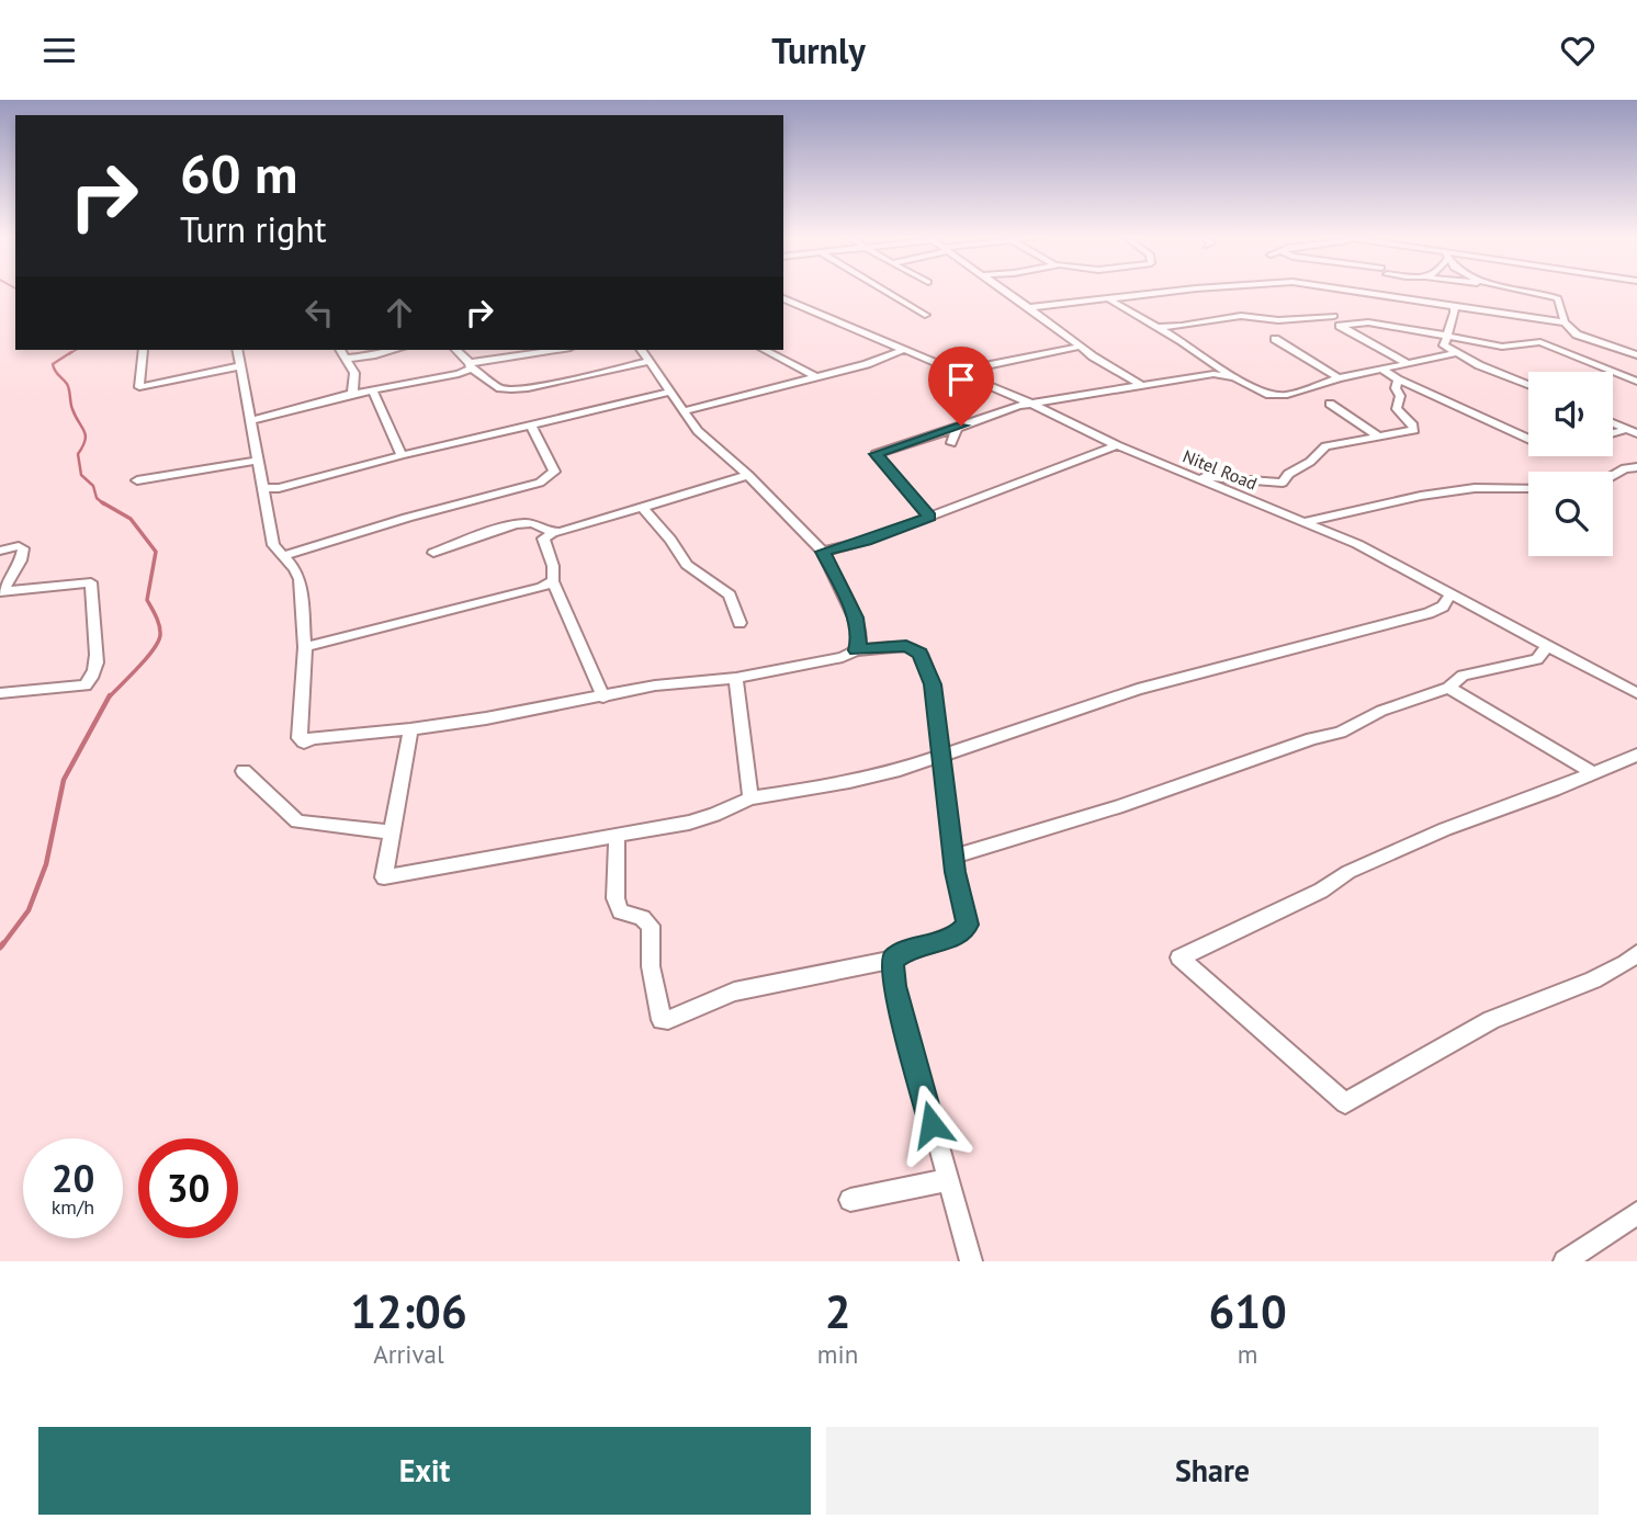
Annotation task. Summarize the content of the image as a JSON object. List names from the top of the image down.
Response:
{
  "streets": {
    "street": ["Nitel Road"]
  },
  "page": {
    "header": "Turnly",
    "turn": ["60 m", "Turn right"],
    "speed": "20 km/h",
    "limit": "30",
    "eta": [
      "12:06",
      "Arrival",
      "2",
      "min",
      "610",
      "m"
    ],
    "buttons": ["Exit", "Share"]
  }
}
